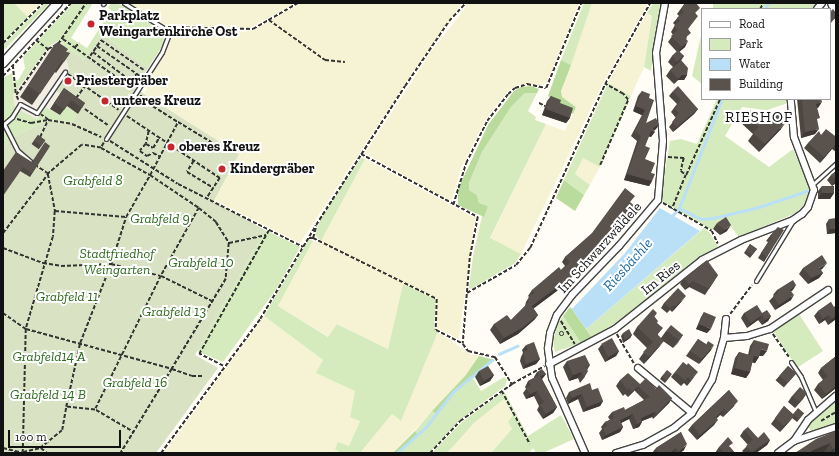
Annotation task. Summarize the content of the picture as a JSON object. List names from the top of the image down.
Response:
{
  "streets": {
    "street": ["Im Schwarzwäldele", "Im Ries"]
  },
  "crossings": [
    ["Im Schwarzwäldele", "Im Ries"]
  ],
  "districts": ["RIESHOF"],
  "water": ["Riesbächle"],
  "parks": [
    "Grabfeld 8",
    "Grabfeld 9",
    "Stadtfriedhof Weingarten",
    "Grabfeld 10",
    "Grabfeld 11",
    "Grabfeld 13",
    "Grabfeld14 A",
    "Grabfeld 16",
    "Grabfeld 14 B"
  ],
  "places": [
    "Parkplatz Weingartenkirche Ost",
    "Priestergräber",
    "unteres Kreuz",
    "oberes Kreuz",
    "Kindergräber"
  ],
  "legend": [
    "Road",
    "Park",
    "Water",
    "Building"
  ],
  "scale_bar": "100 m"
}
